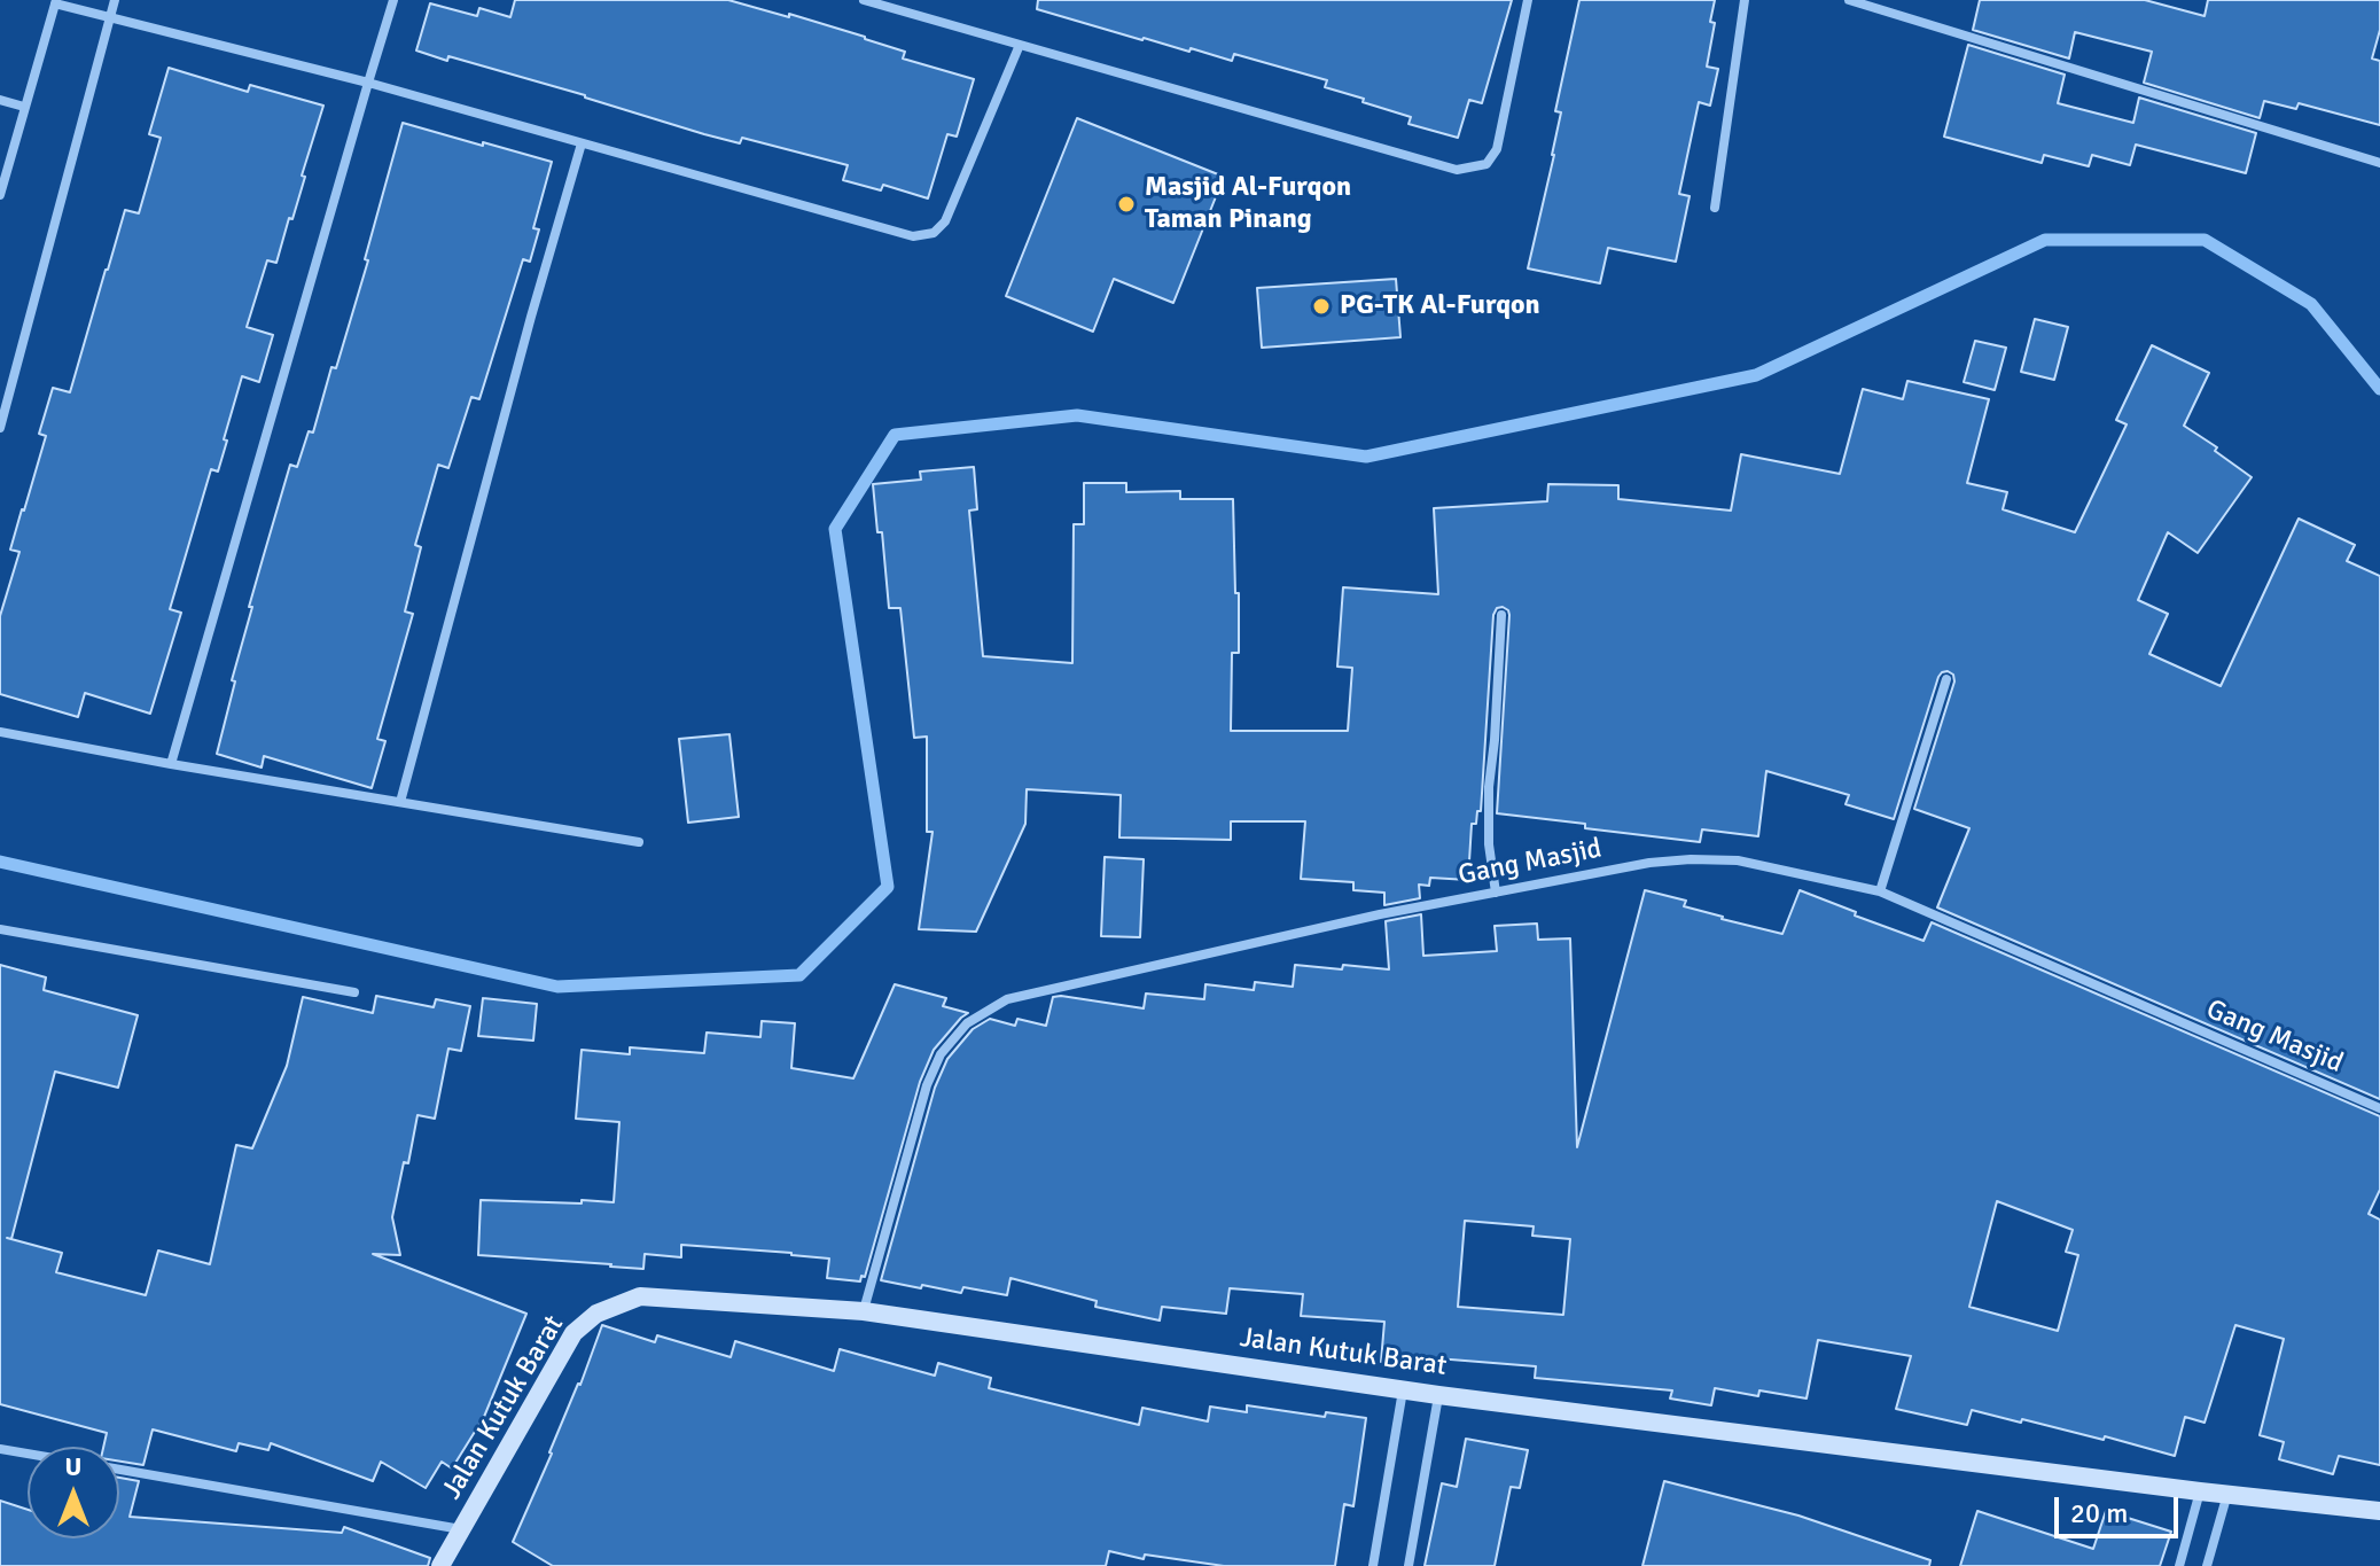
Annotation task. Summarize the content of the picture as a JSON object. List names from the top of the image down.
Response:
{
  "streets": {
    "street": ["Gang Masjid", "Jalan Kutuk Barat"]
  },
  "crossings": [
    ["Gang Masjid", "Jalan Kutuk Barat"]
  ],
  "places": ["Masjid Al-Furqon Taman Pinang", "PG-TK Al-Furqon"],
  "scale_bar": "20 m",
  "north": "top"
}
